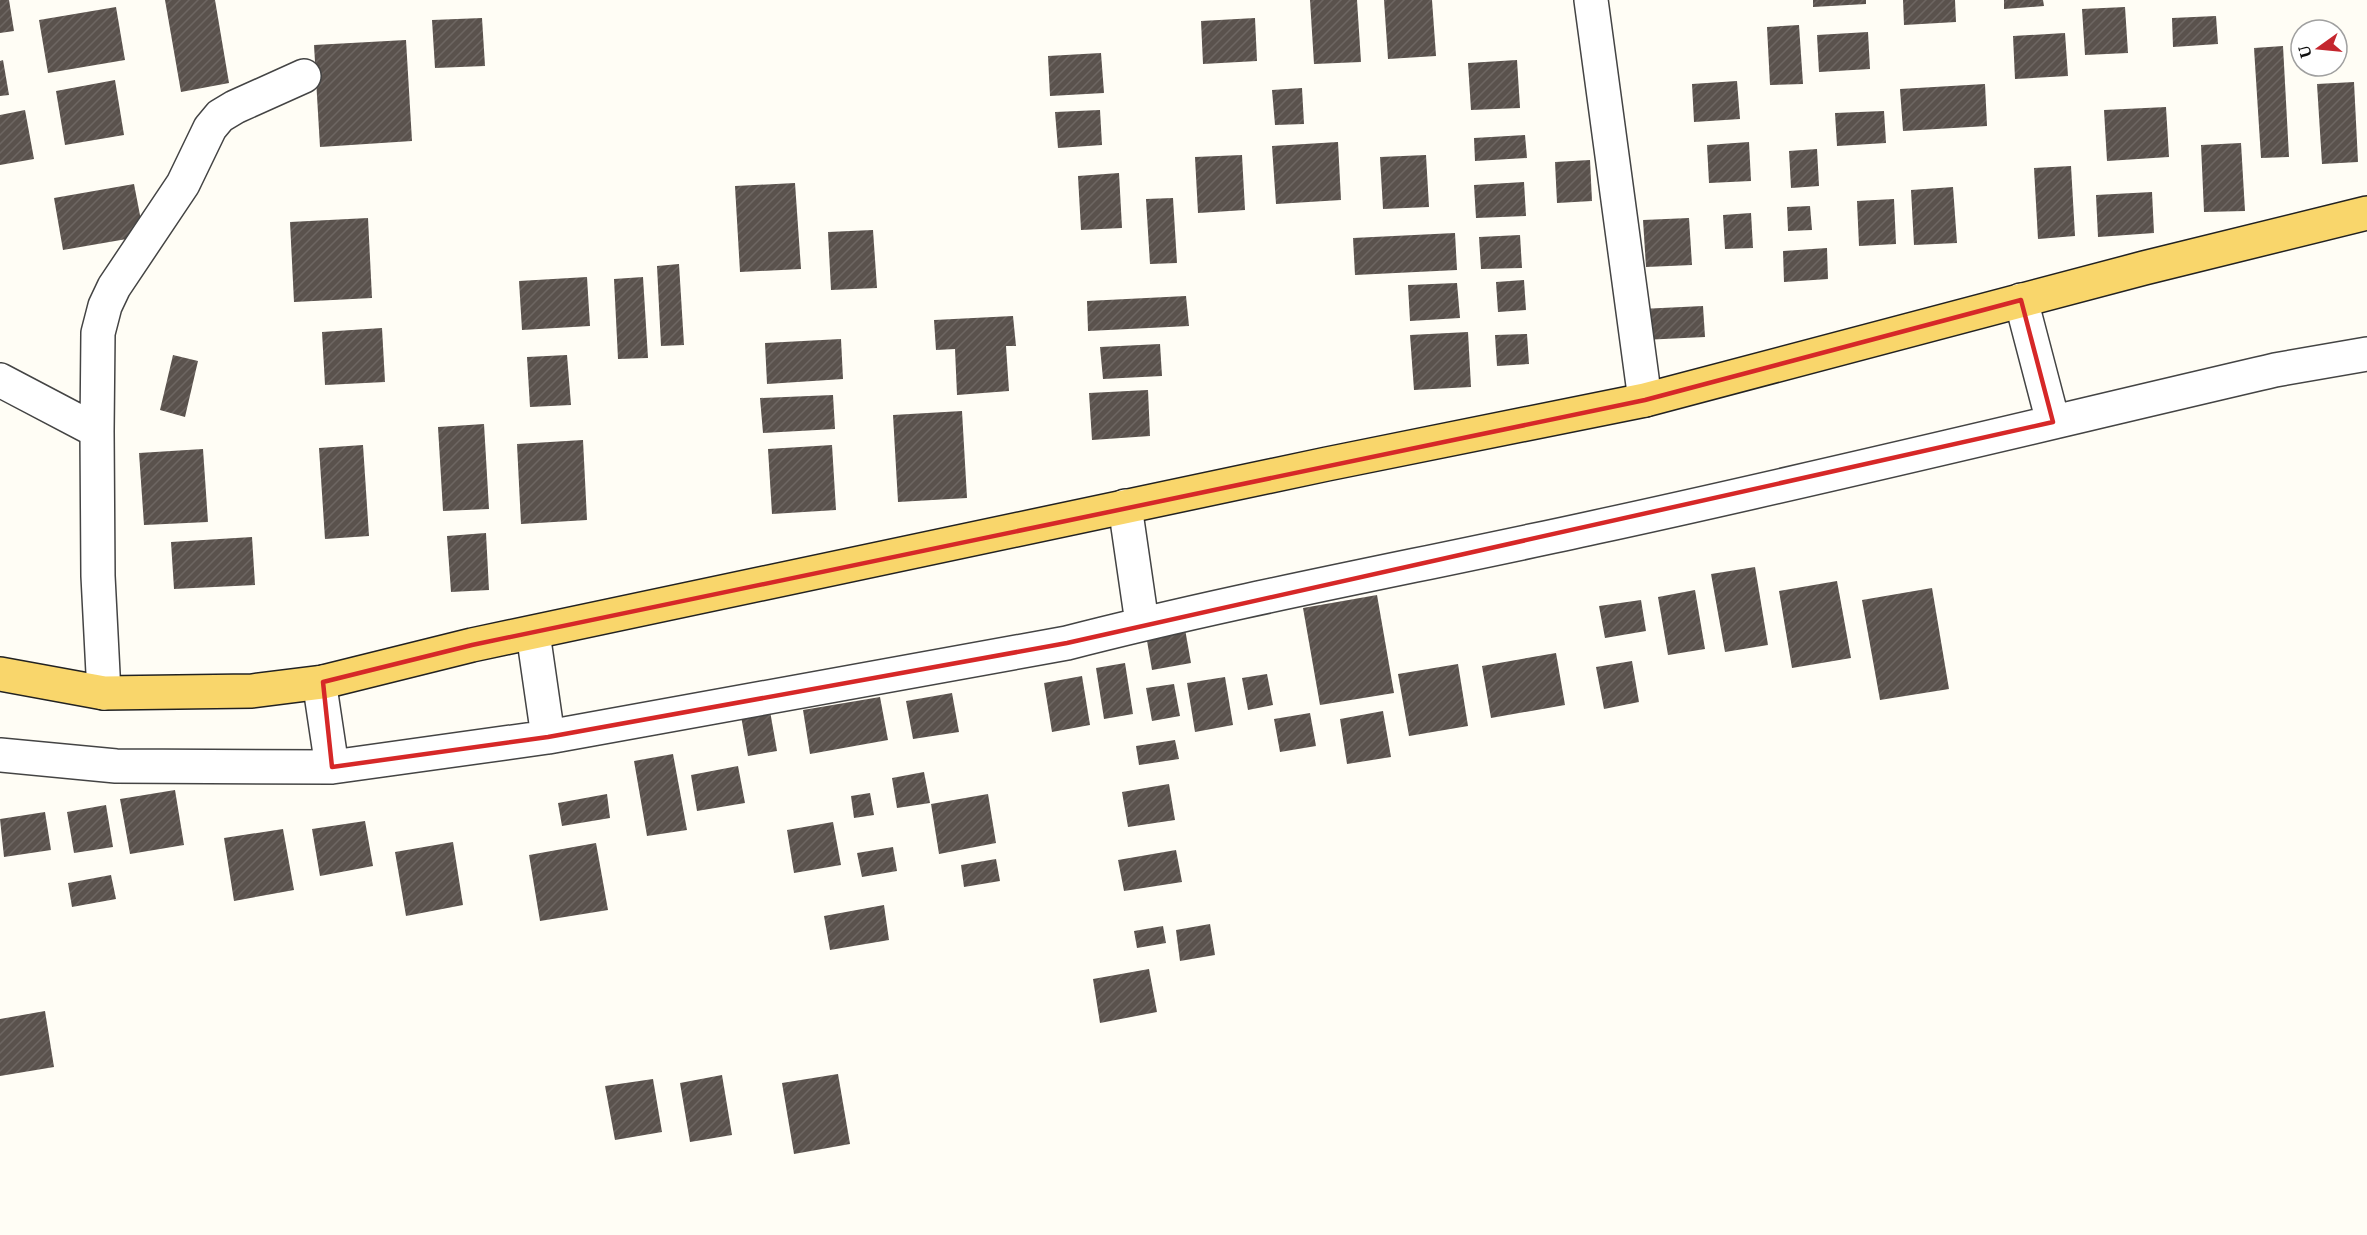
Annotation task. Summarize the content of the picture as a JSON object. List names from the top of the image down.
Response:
{
  "north": "left"
}
